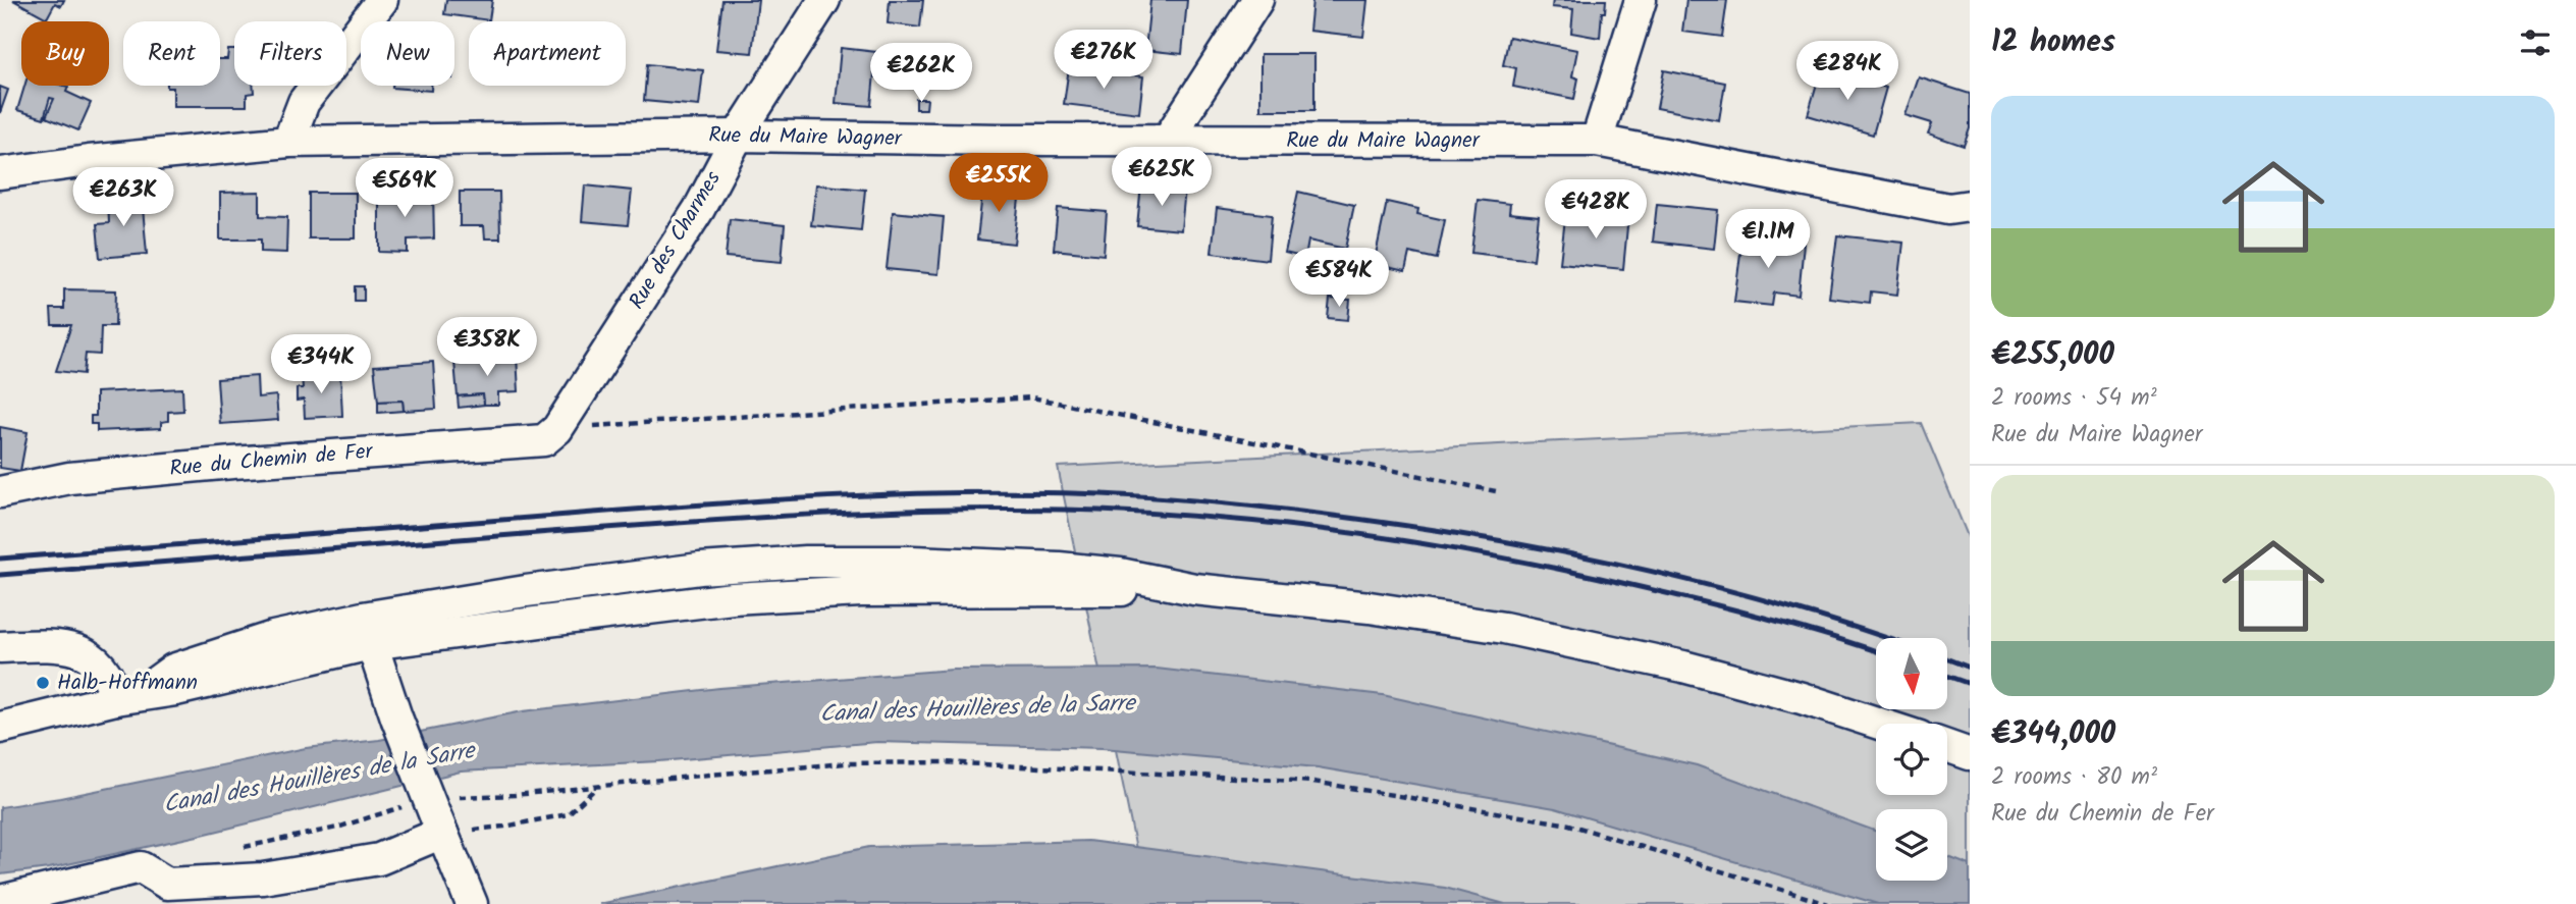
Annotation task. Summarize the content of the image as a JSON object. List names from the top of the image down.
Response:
{
  "streets": {
    "street": ["Rue du Maire Wagner", "Rue des Charmes", "Rue du Chemin de Fer"]
  },
  "crossings": [
    ["Rue du Maire Wagner", "Rue des Charmes"],
    ["Rue des Charmes", "Rue du Chemin de Fer"]
  ],
  "water": ["Canal des Houillères de la Sarre"],
  "places": ["Halb-Hoffmann"],
  "north": "bottom",
  "page": {
    "heading": "12 homes",
    "chip": [
      "Buy",
      "Rent",
      "Filters",
      "New",
      "Apartment"
    ],
    "price": [
      "€276K",
      "€284K",
      "€262K",
      "€625K",
      "€255K",
      "€569K",
      "€263K",
      "€428K",
      "€1.1M",
      "€584K",
      "€358K",
      "€344K"
    ],
    "list": [
      {
        "name": "€255,000",
        "note": "2 rooms · 54 m² · Rue du Maire Wagner"
      },
      {
        "name": "€344,000",
        "note": "2 rooms · 80 m² · Rue du Chemin de Fer"
      }
    ]
  }
}
